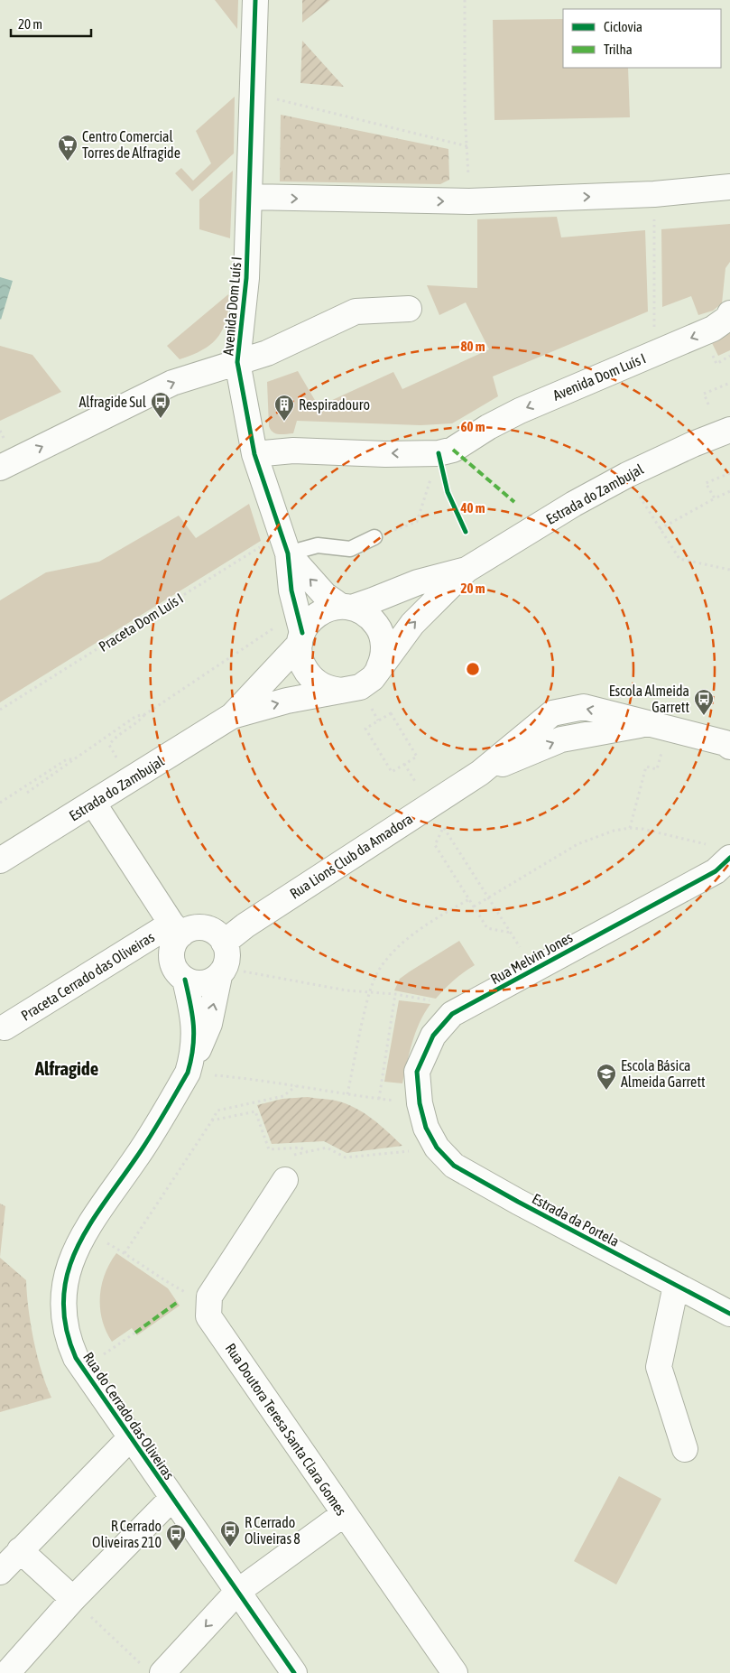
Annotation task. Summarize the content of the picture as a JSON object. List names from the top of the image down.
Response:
{
  "streets": {
    "street": [
      "Avenida Dom Luís I",
      "Estrada do Zambujal",
      "Rua Lions Club da Amadora",
      "Rua Melvin Jones",
      "Praceta Cerrado das Oliveiras",
      "Estrada da Portela",
      "Rua do Cerrado das Oliveiras",
      "Rua Doutora Teresa Santa Clara Gomes"
    ],
    "path": ["Praceta Dom Luís I"]
  },
  "crossings": [
    ["Avenida Dom Luís I", "Estrada do Zambujal"],
    ["Avenida Dom Luís I", "Praceta Dom Luís I"],
    ["Rua Lions Club da Amadora", "Praceta Cerrado das Oliveiras"],
    ["Rua Lions Club da Amadora", "Rua do Cerrado das Oliveiras"],
    ["Rua Melvin Jones", "Estrada da Portela"],
    ["Praceta Cerrado das Oliveiras", "Rua do Cerrado das Oliveiras"]
  ],
  "districts": ["Alfragide"],
  "places": {
    "supermarket": ["Centro Comercial Torres de Alfragide"],
    "bus stop": [
      "Alfragide Sul",
      "Escola Almeida Garrett",
      "R Cerrado Oliveiras 8",
      "R Cerrado Oliveiras 210"
    ],
    "building": ["Respiradouro"],
    "school or university": ["Escola Básica Almeida Garrett"]
  },
  "legend": ["Ciclovia", "Trilha"],
  "scale_bar": "20 m",
  "rings": [
    "80 m",
    "60 m",
    "40 m",
    "20 m"
  ]
}
